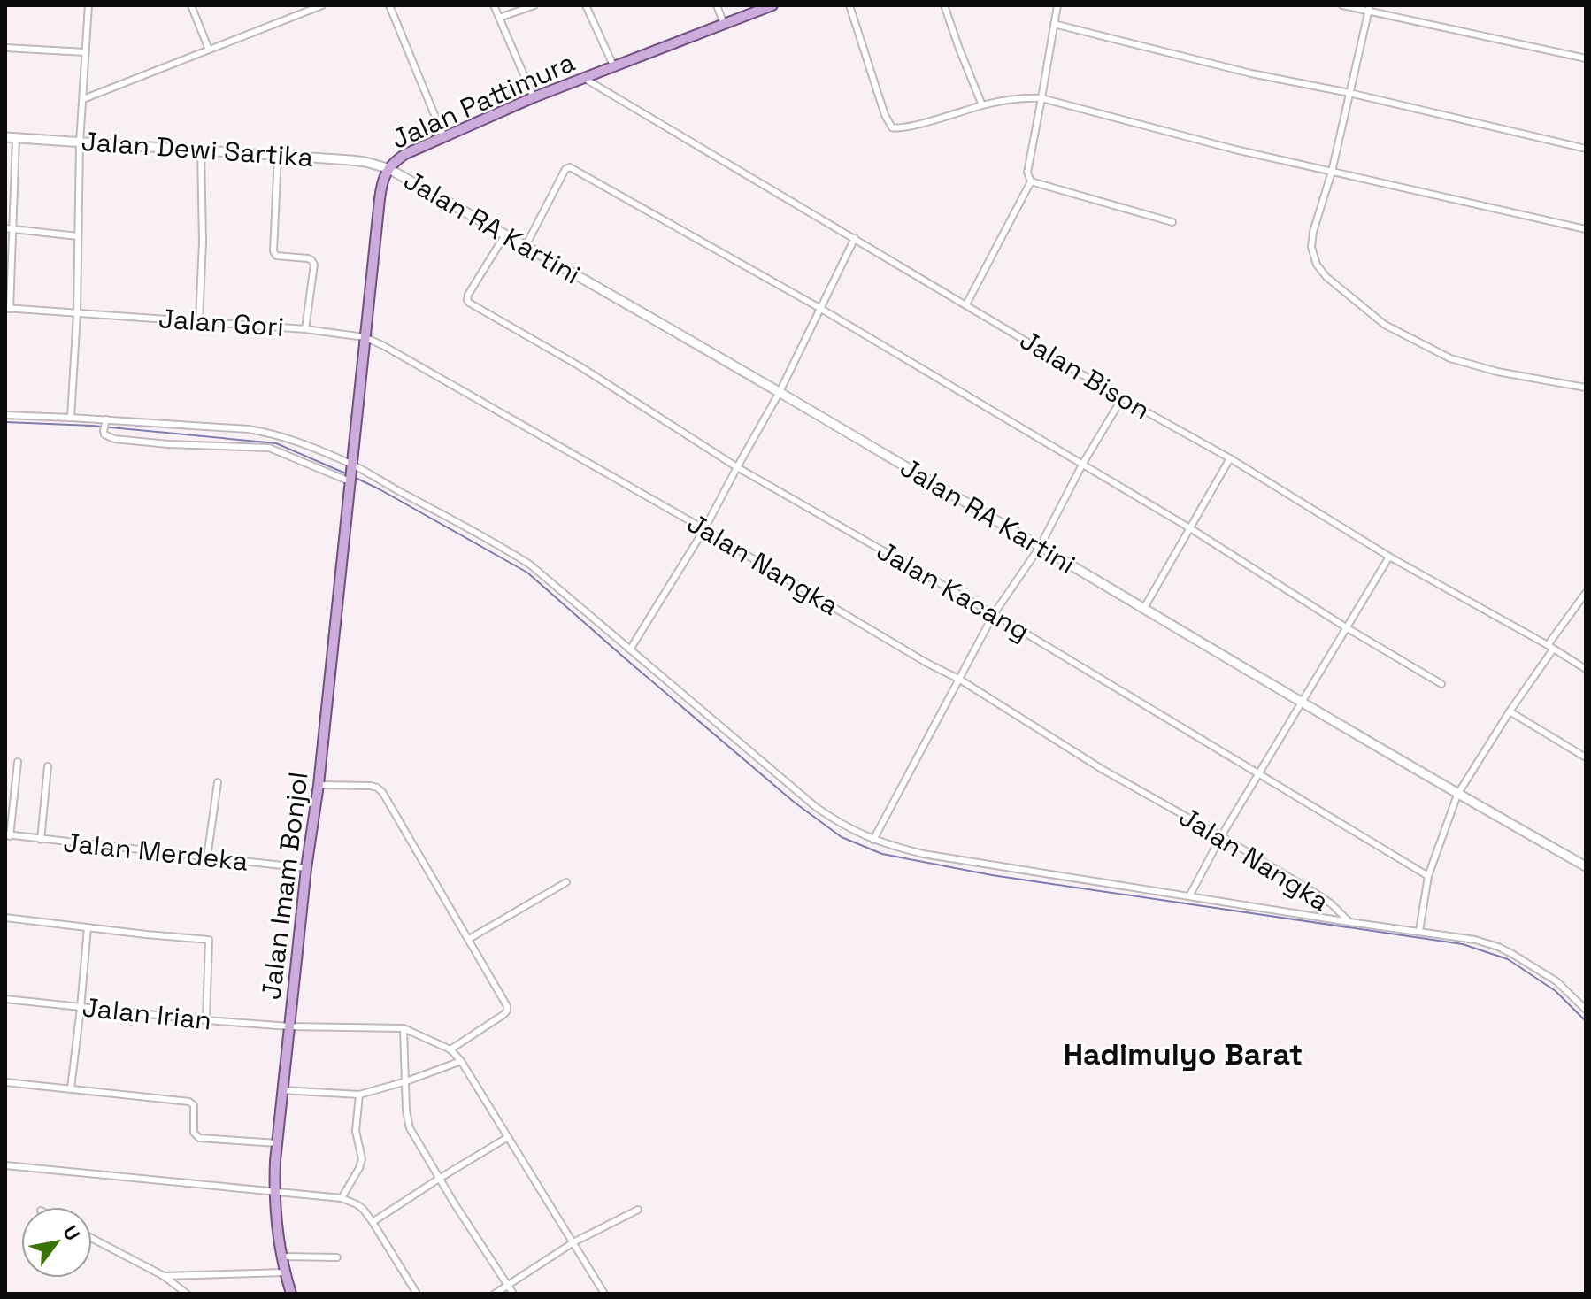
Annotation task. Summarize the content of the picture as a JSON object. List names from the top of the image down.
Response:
{
  "streets": {
    "main road": [
      "Jalan Pattimura",
      "Jalan Dewi Sartika",
      "Jalan RA Kartini",
      "Jalan Imam Bonjol"
    ],
    "street": [
      "Jalan Gori",
      "Jalan Bison",
      "Jalan Nangka",
      "Jalan Kacang",
      "Jalan Merdeka",
      "Jalan Irian"
    ]
  },
  "crossings": [
    ["Jalan Pattimura", "Jalan Dewi Sartika"],
    ["Jalan Pattimura", "Jalan RA Kartini"],
    ["Jalan Pattimura", "Jalan Gori"],
    ["Jalan Pattimura", "Jalan Bison"],
    ["Jalan Pattimura", "Jalan Nangka"],
    ["Jalan Pattimura", "Jalan Imam Bonjol"],
    ["Jalan Dewi Sartika", "Jalan RA Kartini"],
    ["Jalan RA Kartini", "Jalan Kacang"],
    ["Jalan Gori", "Jalan Nangka"],
    ["Jalan Merdeka", "Jalan Imam Bonjol"],
    ["Jalan Imam Bonjol", "Jalan Irian"]
  ],
  "districts": ["Hadimulyo Barat"],
  "north": "top right"
}
